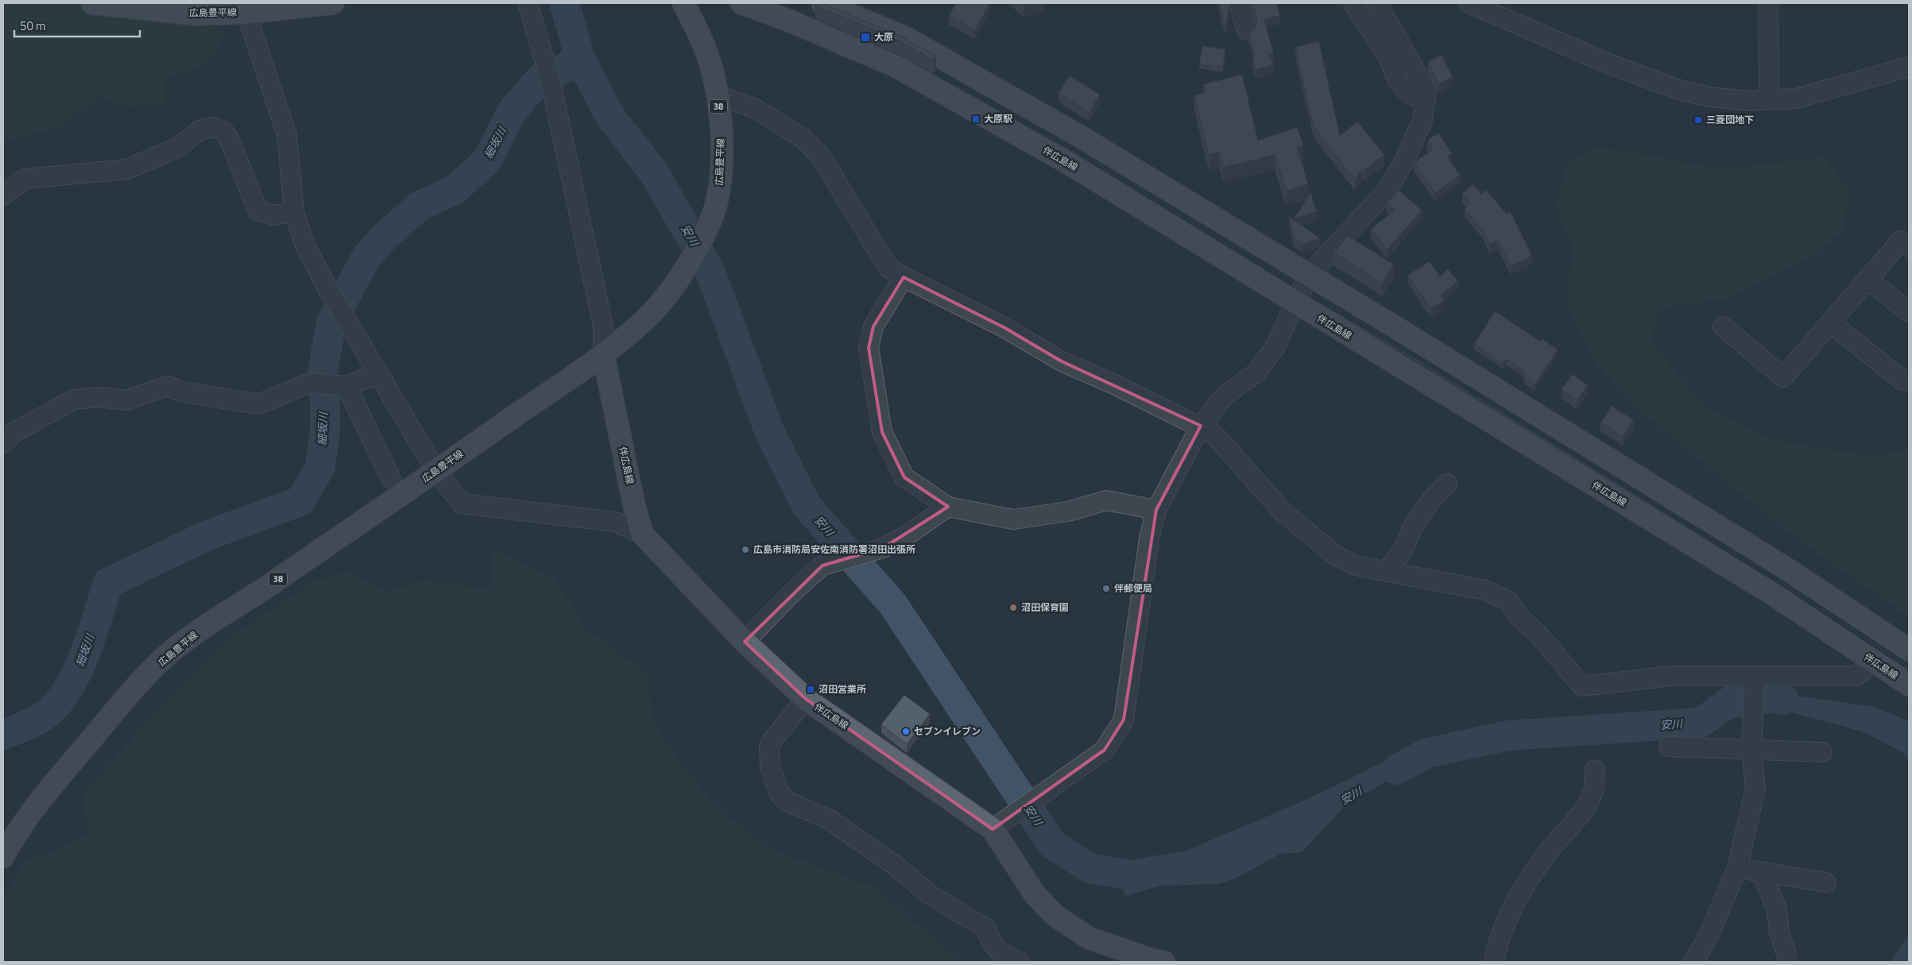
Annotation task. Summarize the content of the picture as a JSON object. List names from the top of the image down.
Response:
{
  "streets": {
    "main road": ["広島豊平線", "38", "伴広島線"]
  },
  "crossings": [
    ["広島豊平線", "伴広島線"]
  ],
  "water": ["細坂川", "安川"],
  "places": {
    "transit": [
      "大原",
      "大原駅",
      "三菱団地下",
      "沼田営業所"
    ],
    "other": [
      "広島市消防局安佐南消防署沼田出張所",
      "伴郵便局",
      "沼田保育園",
      "セブンイレブン"
    ]
  },
  "scale_bar": "50 m"
}
